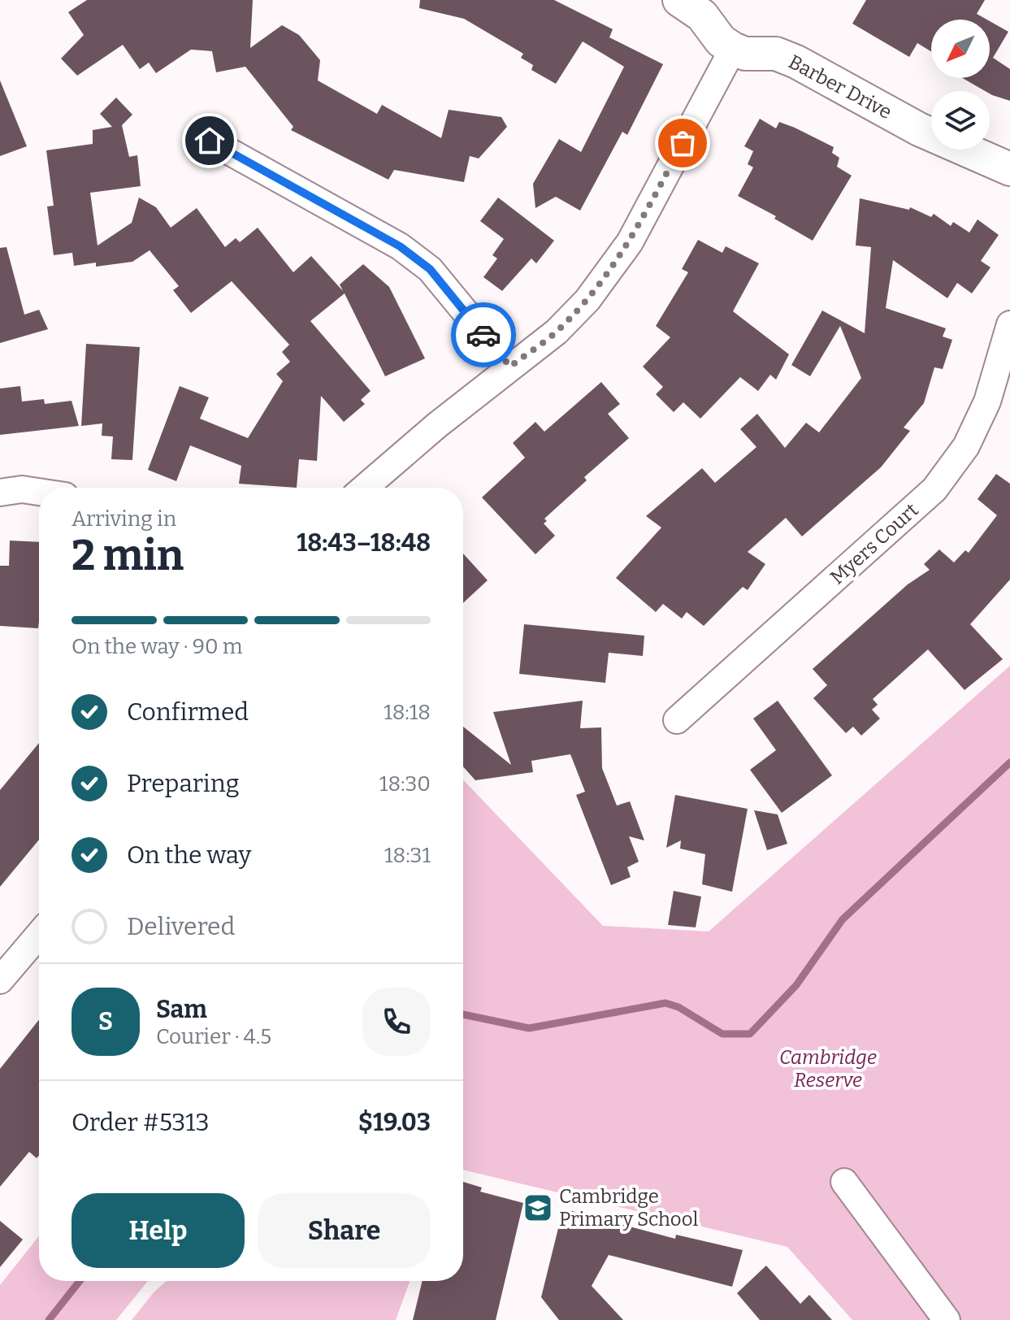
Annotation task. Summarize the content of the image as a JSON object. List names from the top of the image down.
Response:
{
  "streets": {
    "street": ["Barber Drive", "Myers Court"]
  },
  "parks": ["Cambridge Reserve"],
  "places": {
    "school or university": ["Cambridge Primary School"]
  },
  "north": "bottom left",
  "page": {
    "heading": ["2 min", "Arriving in", "18:43–18:48"],
    "panel": [
      "Sam",
      "Courier · 4.5",
      "Order #5313",
      "$19.03"
    ],
    "bar": "On the way · 90 m",
    "list": [
      ["Confirmed", "18:18"],
      ["Preparing", "18:30"],
      ["On the way", "18:31"],
      "Delivered"
    ],
    "round": "S",
    "buttons": ["Help", "Share"]
  }
}
